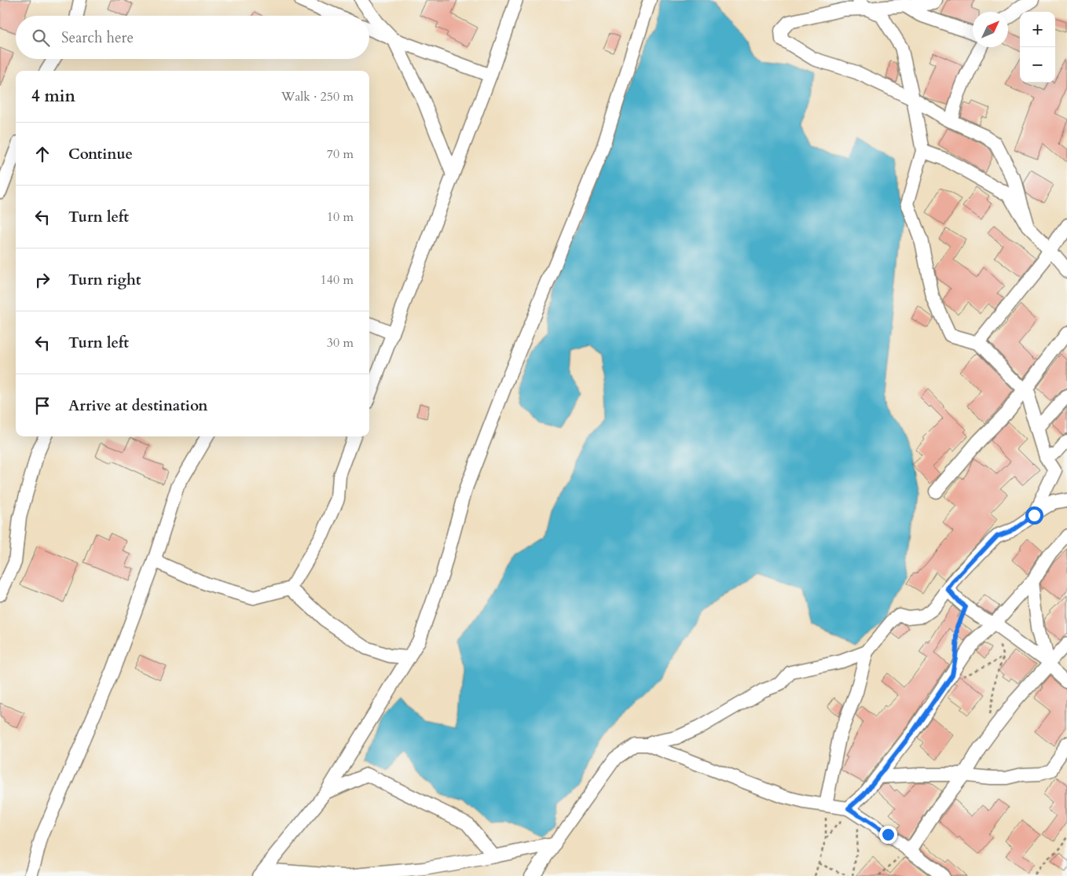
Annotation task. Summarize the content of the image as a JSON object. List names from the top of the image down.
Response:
{
  "north": "top right",
  "page": {
    "map_buttons": ["+", "−"],
    "search": "Search here",
    "heading": ["4 min", "Walk · 250 m"],
    "list": [
      ["Continue", "70 m"],
      ["Turn left", "10 m"],
      ["Turn right", "140 m"],
      ["Turn left", "30 m"],
      "Arrive at destination"
    ]
  }
}
